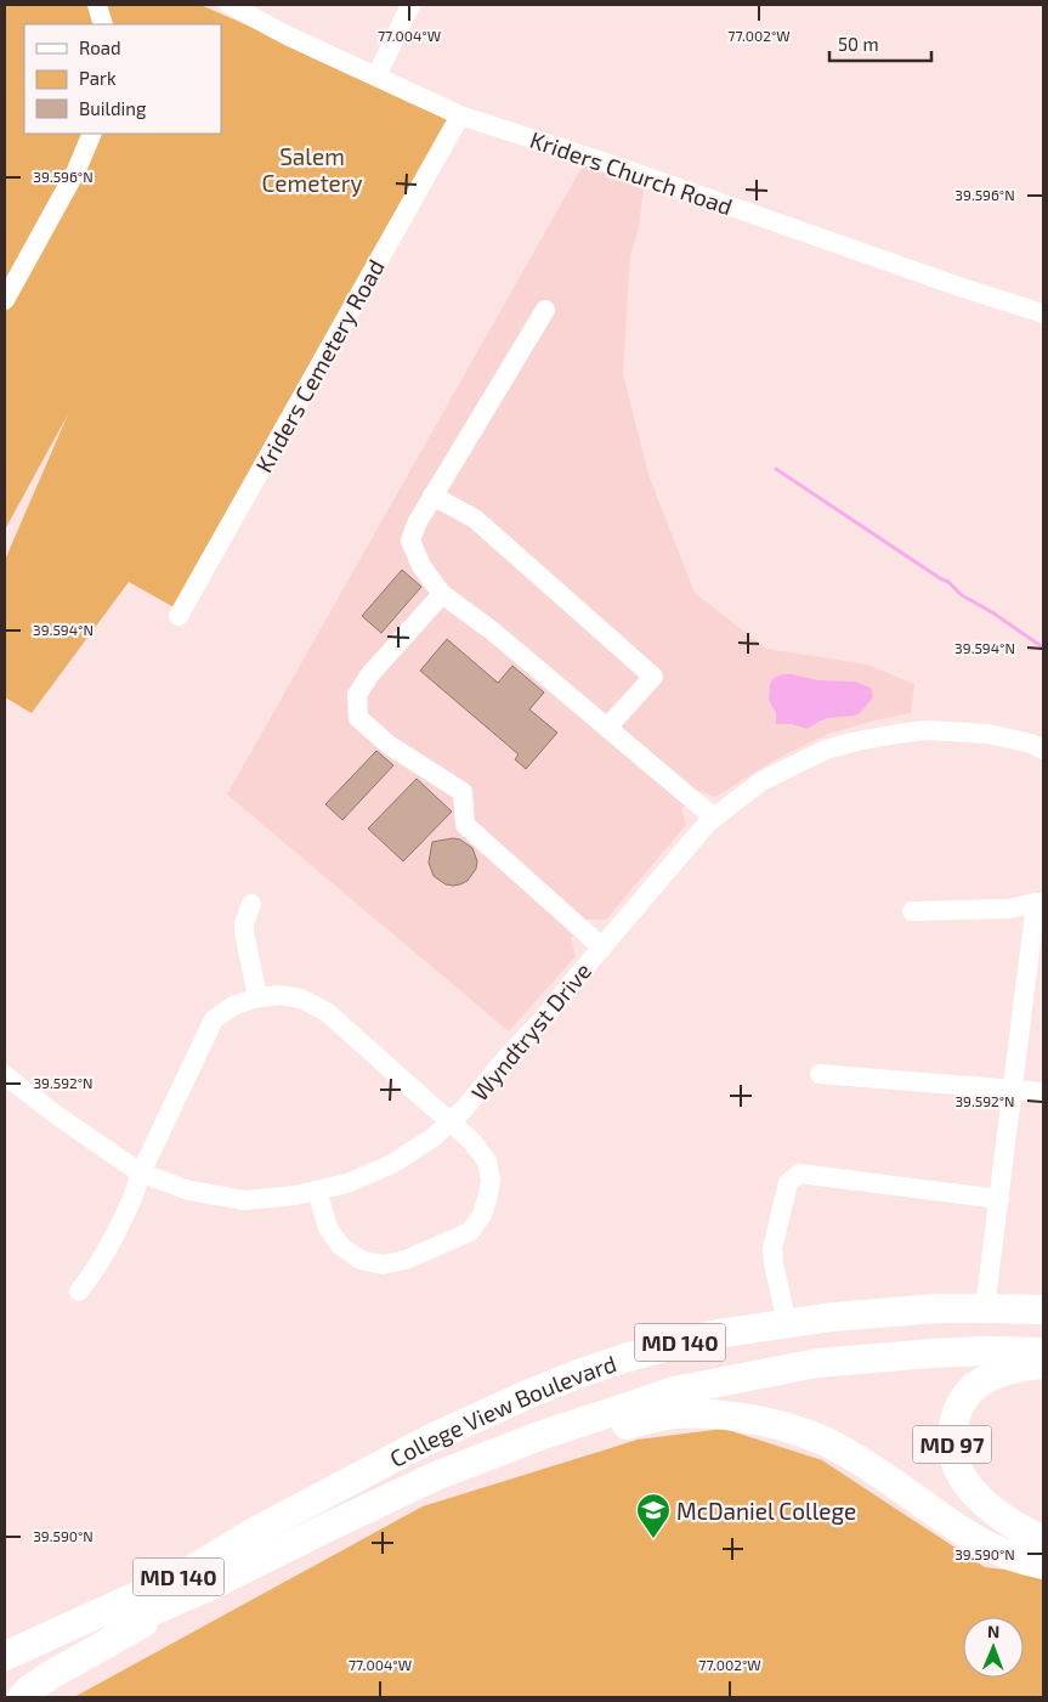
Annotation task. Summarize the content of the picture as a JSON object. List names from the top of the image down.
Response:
{
  "streets": {
    "highway": ["MD 140", "College View Boulevard", "MD 97"],
    "street": ["Kriders Church Road", "Kriders Cemetery Road", "Wyndtryst Drive"]
  },
  "crossings": [
    ["Kriders Church Road", "Kriders Cemetery Road"]
  ],
  "parks": ["Salem Cemetery"],
  "places": {
    "school or university": ["McDaniel College"]
  },
  "legend": ["Road", "Park", "Building"],
  "scale_bar": "50 m",
  "north": "top",
  "coordinates": [
    "77.004°W",
    "77.002°W",
    "39.596°N",
    "39.594°N",
    "39.592°N",
    "39.590°N"
  ]
}
